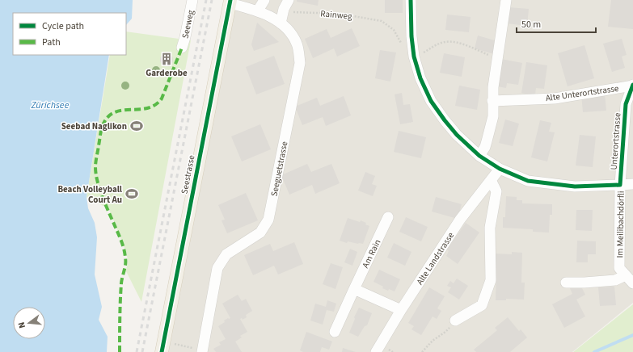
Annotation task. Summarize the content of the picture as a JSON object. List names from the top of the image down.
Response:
{
  "streets": {
    "main road": ["Seestrasse"],
    "street": [
      "Seeweg",
      "Alte Unterortstrasse",
      "Unterortstrasse",
      "Seeguetstrasse",
      "Im Meilibachdörfli",
      "Am Rain",
      "Alte Landstrasse"
    ],
    "path": ["Rainweg"]
  },
  "crossings": [
    ["Alte Unterortstrasse", "Unterortstrasse"],
    ["Unterortstrasse", "Im Meilibachdörfli"],
    ["Seeguetstrasse", "Seestrasse"]
  ],
  "water": ["Zürichsee"],
  "places": {
    "building": ["Garderobe"],
    "sports": ["Seebad Naglikon", "Beach Volleyball Court Au"]
  },
  "legend": ["Cycle path", "Path"],
  "scale_bar": "50 m",
  "north": "left"
}
